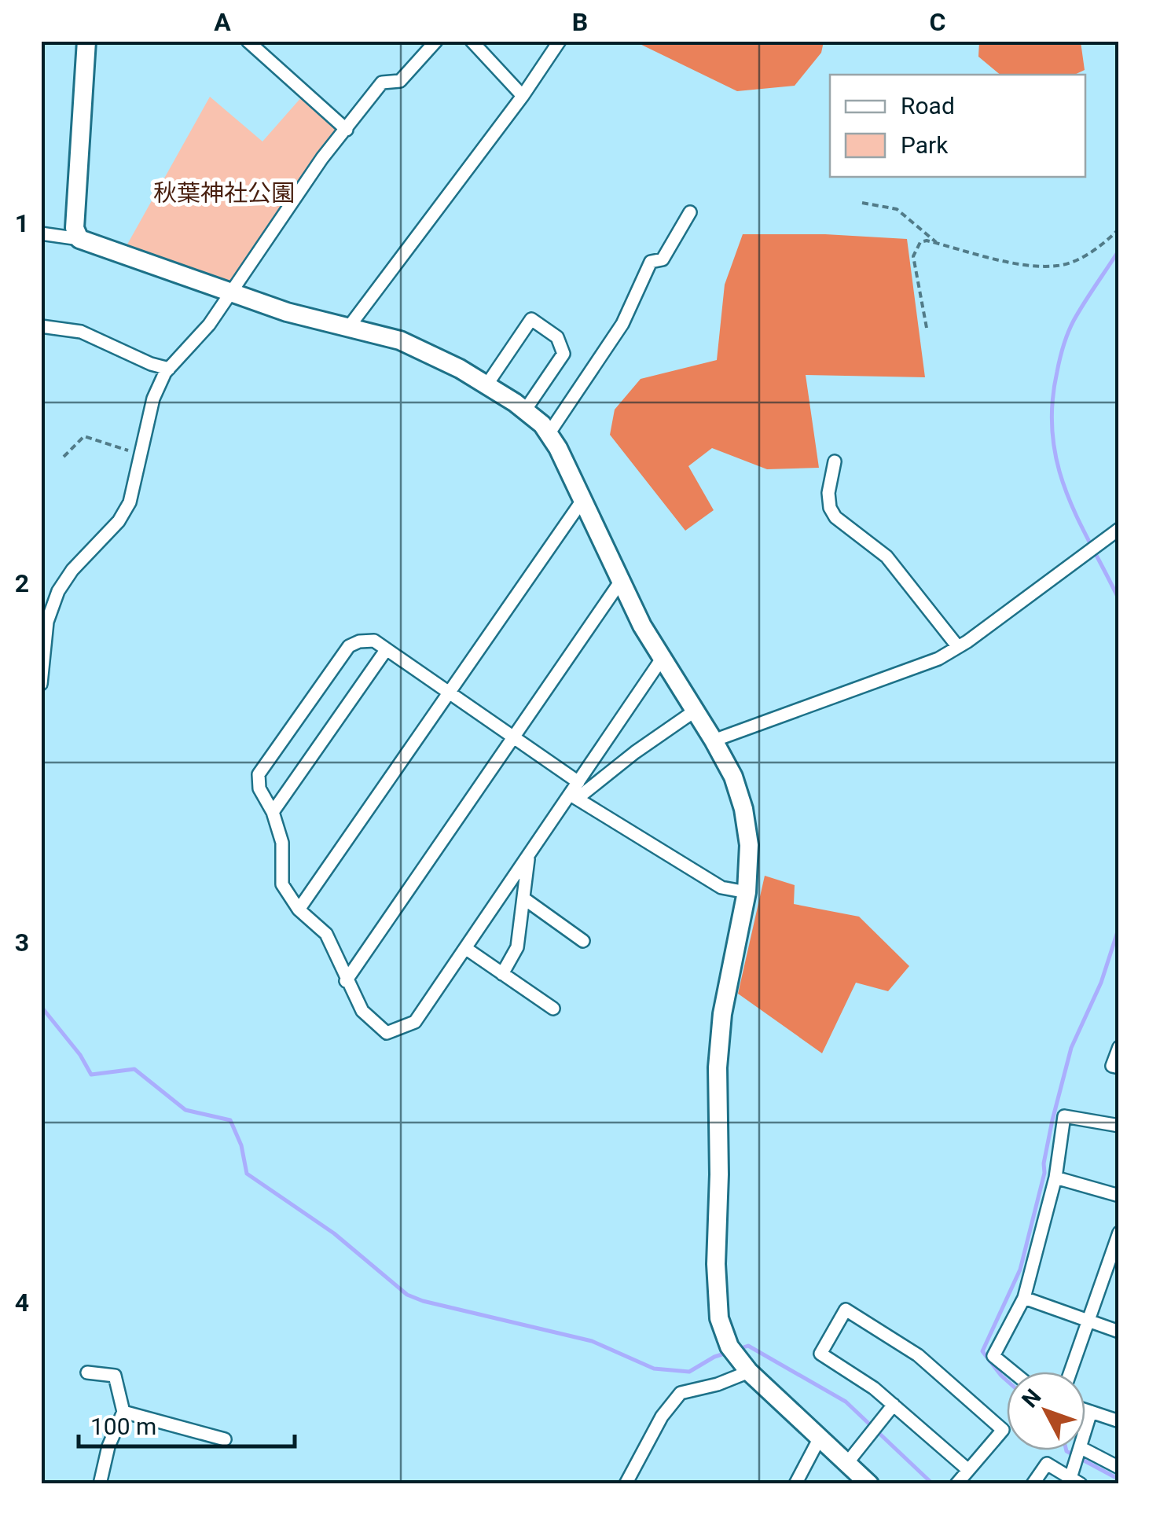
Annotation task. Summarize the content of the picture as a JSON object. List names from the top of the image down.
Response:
{
  "parks": ["秋葉神社公園"],
  "legend": ["Road", "Park"],
  "scale_bar": "100 m",
  "north": "top left",
  "grid": {
    "columns": ["A", "B", "C"],
    "rows": [
      "1",
      "2",
      "3",
      "4"
    ]
  }
}
